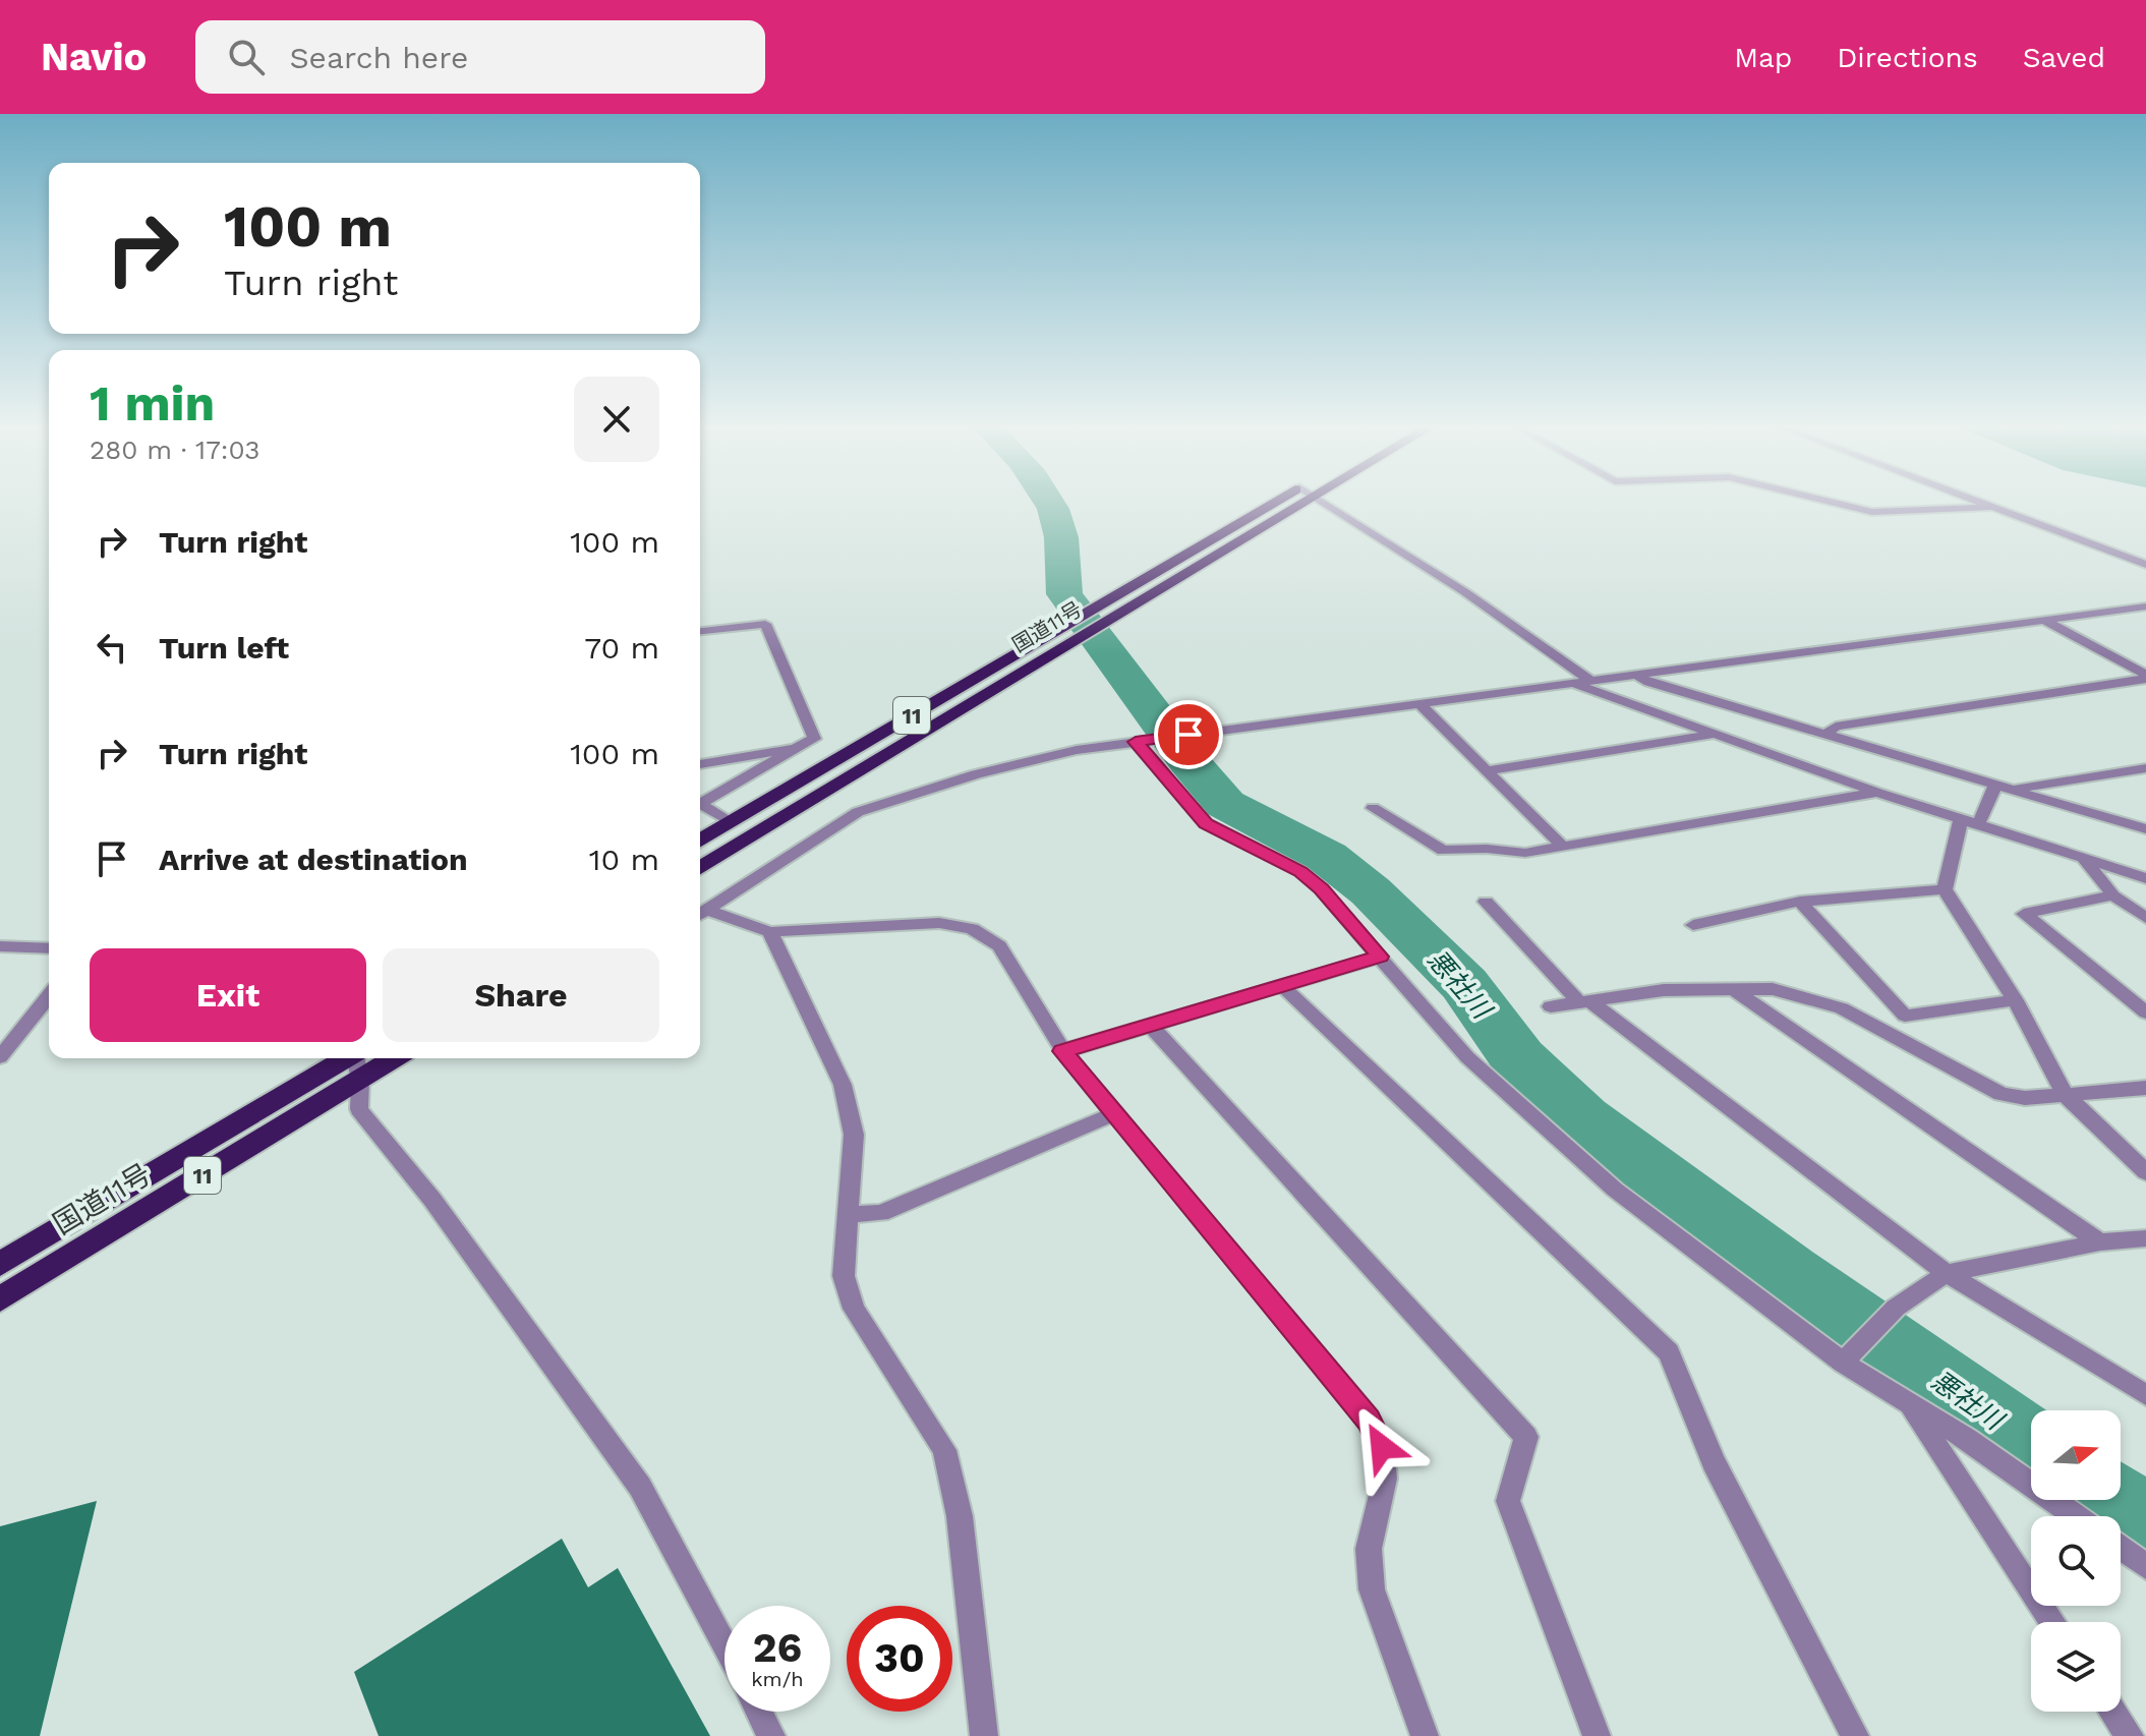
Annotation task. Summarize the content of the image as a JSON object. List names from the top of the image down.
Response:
{
  "streets": {
    "highway": ["国道11号", "11"]
  },
  "water": ["悪社川"],
  "north": "right",
  "page": {
    "header": "Navio",
    "search": "Search here",
    "nav": ["Map", "Directions", "Saved"],
    "turn": ["100 m", "Turn right"],
    "heading": ["1 min", "280 m · 17:03"],
    "list": [
      {
        "name": "Turn right",
        "value": "100 m"
      },
      {
        "name": "Turn left",
        "value": "70 m"
      },
      {
        "name": "Turn right",
        "value": "100 m"
      },
      {
        "name": "Arrive at destination",
        "value": "10 m"
      }
    ],
    "buttons": ["Exit", "Share"],
    "speed": "26 km/h",
    "limit": "30"
  }
}
